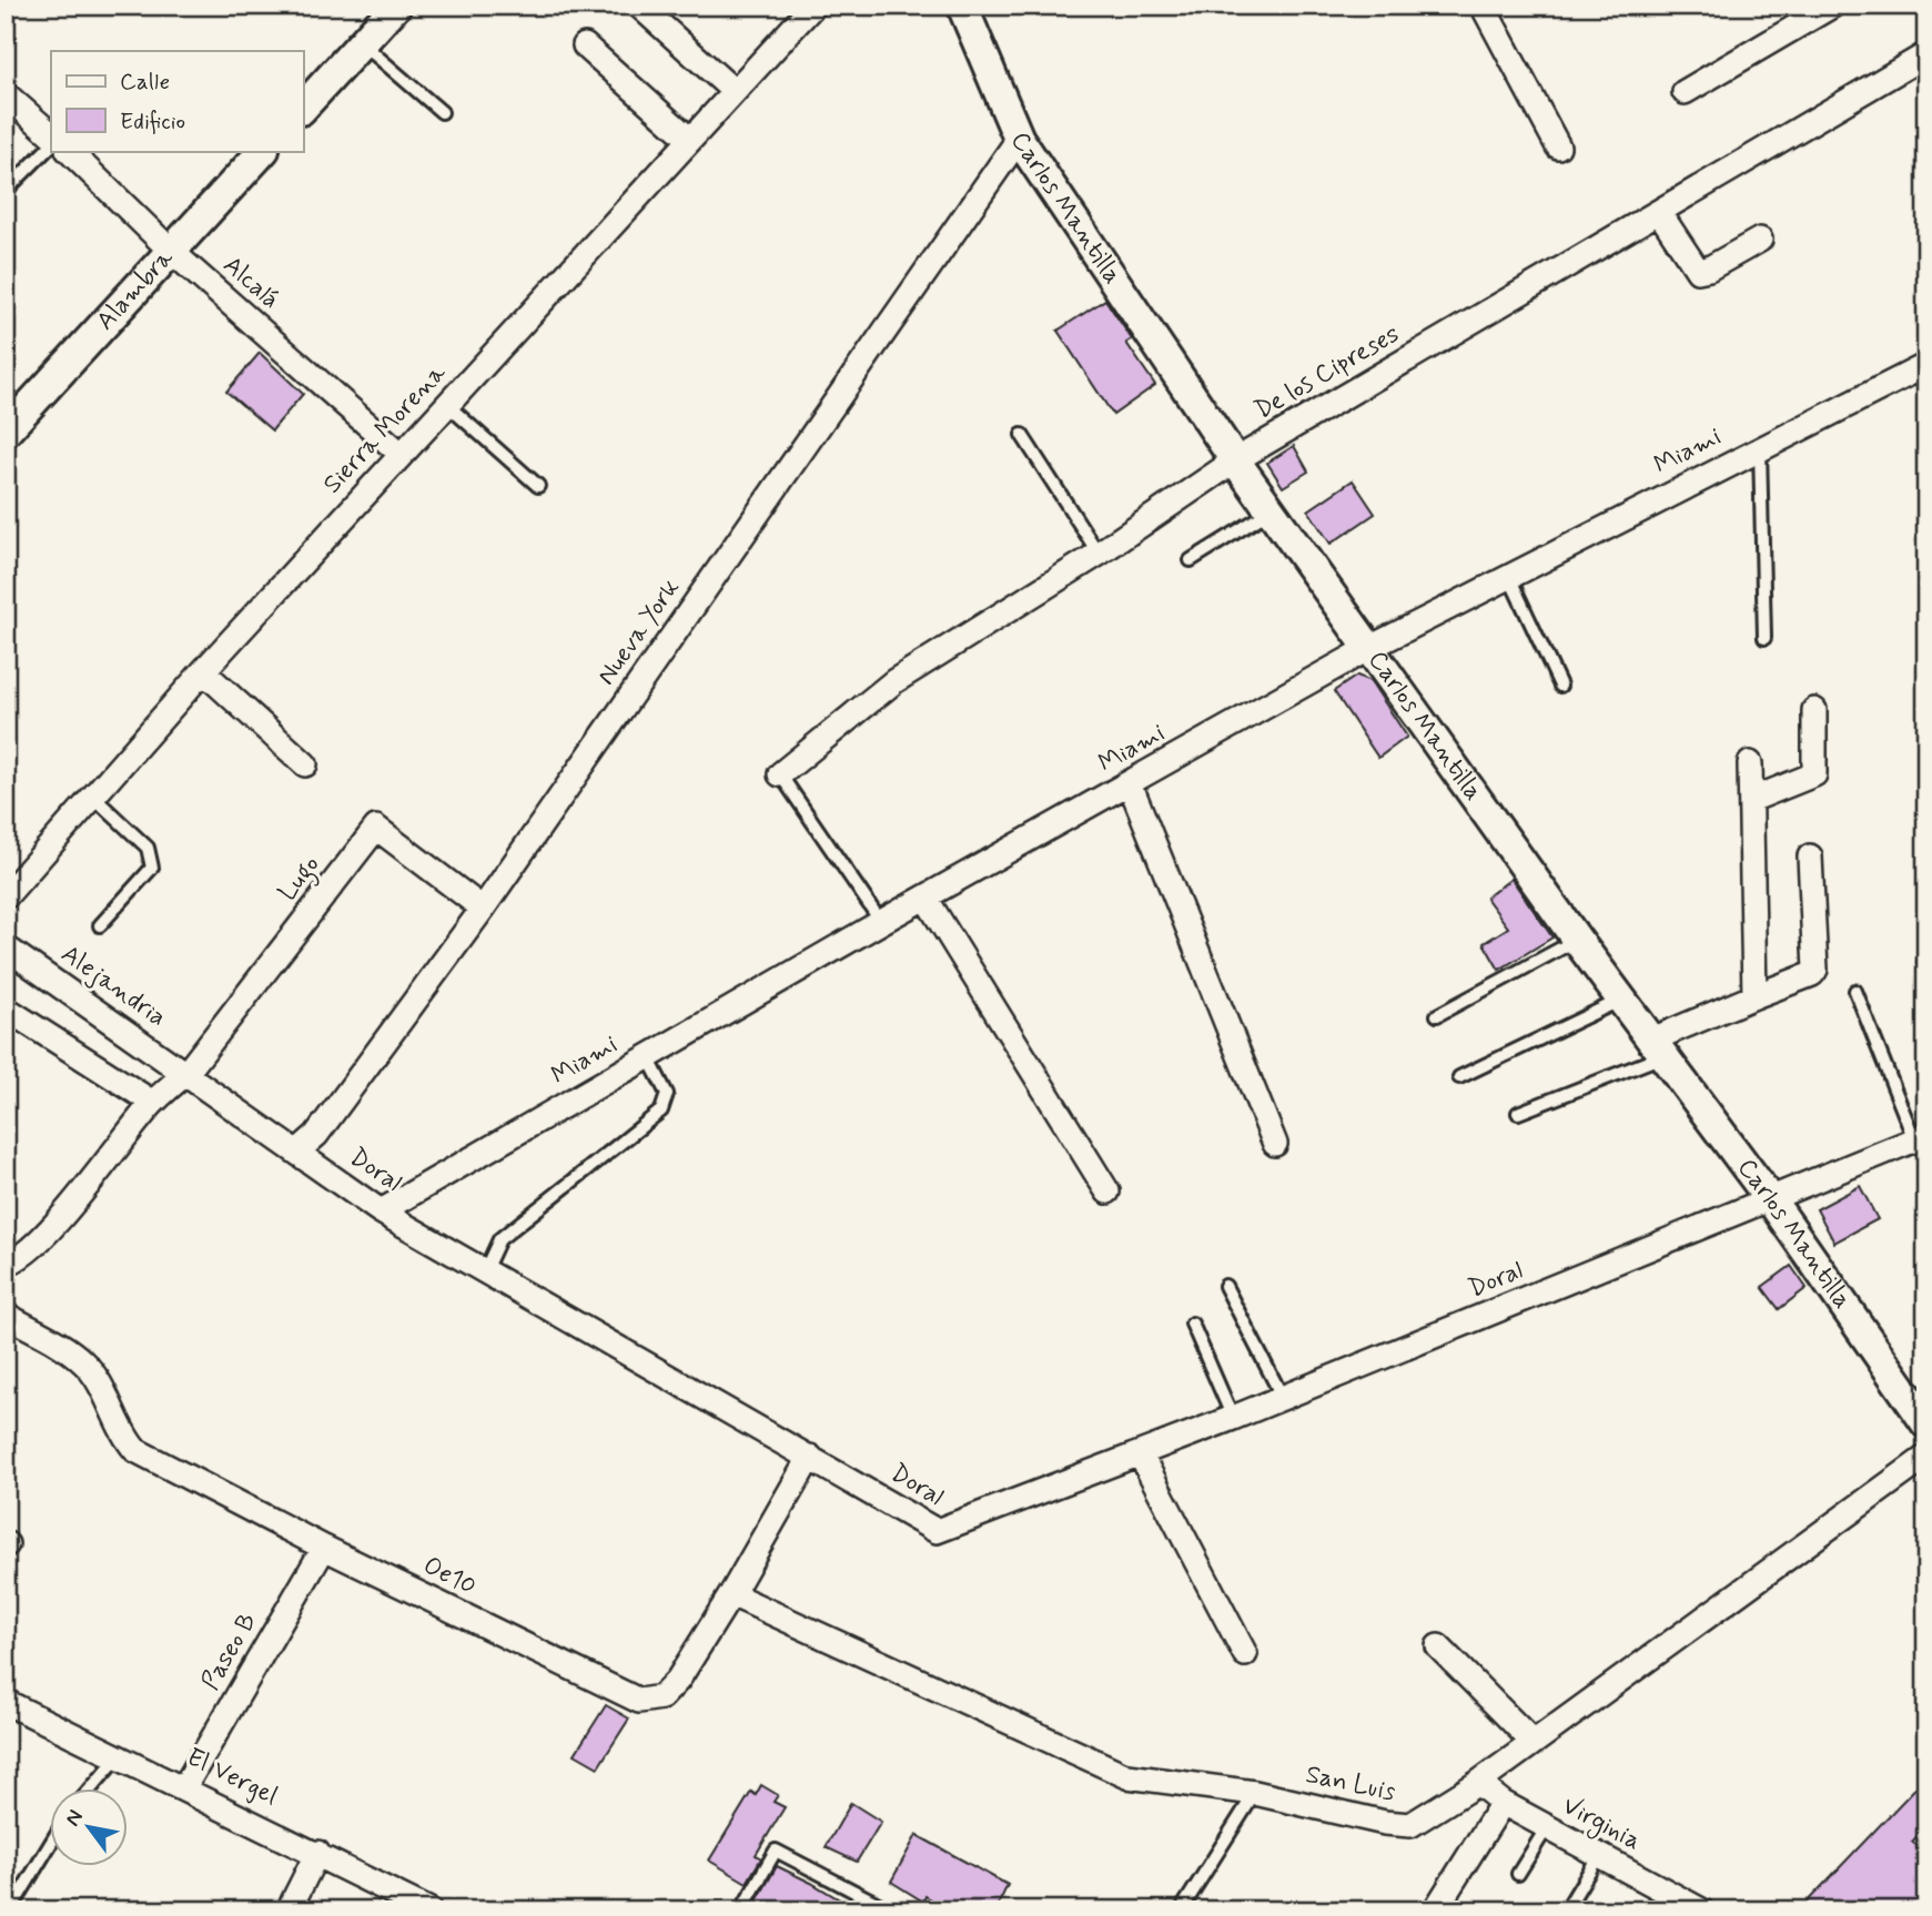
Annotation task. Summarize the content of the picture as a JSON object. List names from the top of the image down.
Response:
{
  "streets": {
    "street": [
      "Carlos Mantilla",
      "Alcalá",
      "Alambra",
      "De los Cipreses",
      "Sierra Morena",
      "Miami",
      "Nueva York",
      "Lugo",
      "Alejandria",
      "Doral",
      "Oe10",
      "Paseo B",
      "El Vergel",
      "San Luis",
      "Virginia"
    ]
  },
  "crossings": [
    ["Carlos Mantilla", "De los Cipreses"],
    ["Carlos Mantilla", "Miami"],
    ["Carlos Mantilla", "Nueva York"],
    ["Carlos Mantilla", "Doral"],
    ["Alcalá", "Alambra"],
    ["Alcalá", "Sierra Morena"],
    ["Miami", "Doral"],
    ["Nueva York", "Lugo"],
    ["Nueva York", "Doral"],
    ["Lugo", "Alejandria"],
    ["Lugo", "Doral"],
    ["Alejandria", "Doral"],
    ["Doral", "Oe10"],
    ["Oe10", "Paseo B"],
    ["Oe10", "San Luis"],
    ["Paseo B", "El Vergel"],
    ["San Luis", "Virginia"]
  ],
  "legend": ["Calle", "Edificio"],
  "north": "top left"
}
